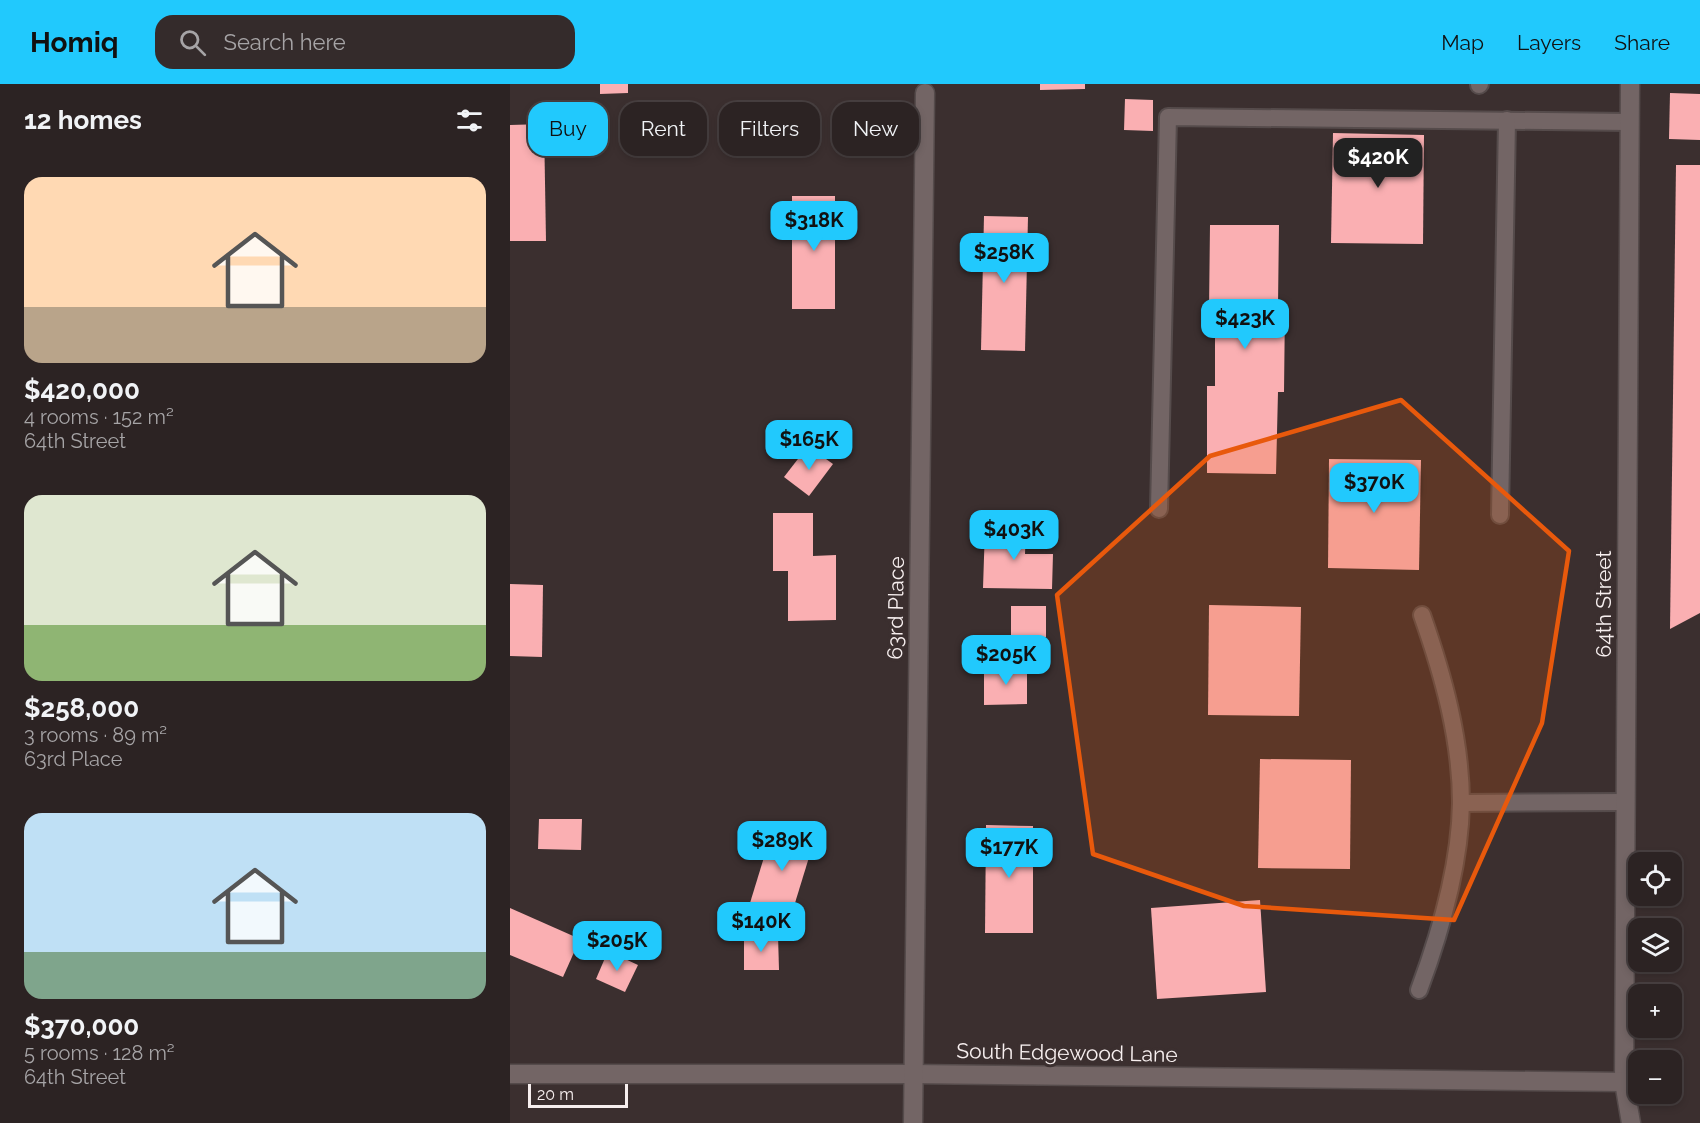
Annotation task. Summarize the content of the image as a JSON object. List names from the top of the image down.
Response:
{
  "streets": {
    "street": ["64th Street", "63rd Place", "South Edgewood Lane"]
  },
  "crossings": [
    ["64th Street", "South Edgewood Lane"],
    ["63rd Place", "South Edgewood Lane"]
  ],
  "scale_bar": "20 m",
  "page": {
    "header": "Homiq",
    "search": "Search here",
    "nav": ["Map", "Layers", "Share"],
    "heading": "12 homes",
    "chip": [
      "Buy",
      "Rent",
      "Filters",
      "New"
    ],
    "price": [
      "$420K",
      "$318K",
      "$258K",
      "$423K",
      "$165K",
      "$370K",
      "$403K",
      "$205K",
      "$289K",
      "$177K",
      "$140K",
      "$205K"
    ],
    "list": [
      {
        "name": "$420,000",
        "note": "4 rooms · 152 m² · 64th Street"
      },
      {
        "name": "$258,000",
        "note": "3 rooms · 89 m² · 63rd Place"
      },
      {
        "name": "$370,000",
        "note": "5 rooms · 128 m² · 64th Street"
      }
    ],
    "map_buttons": ["+", "−"],
    "scale": "20 m"
  }
}
